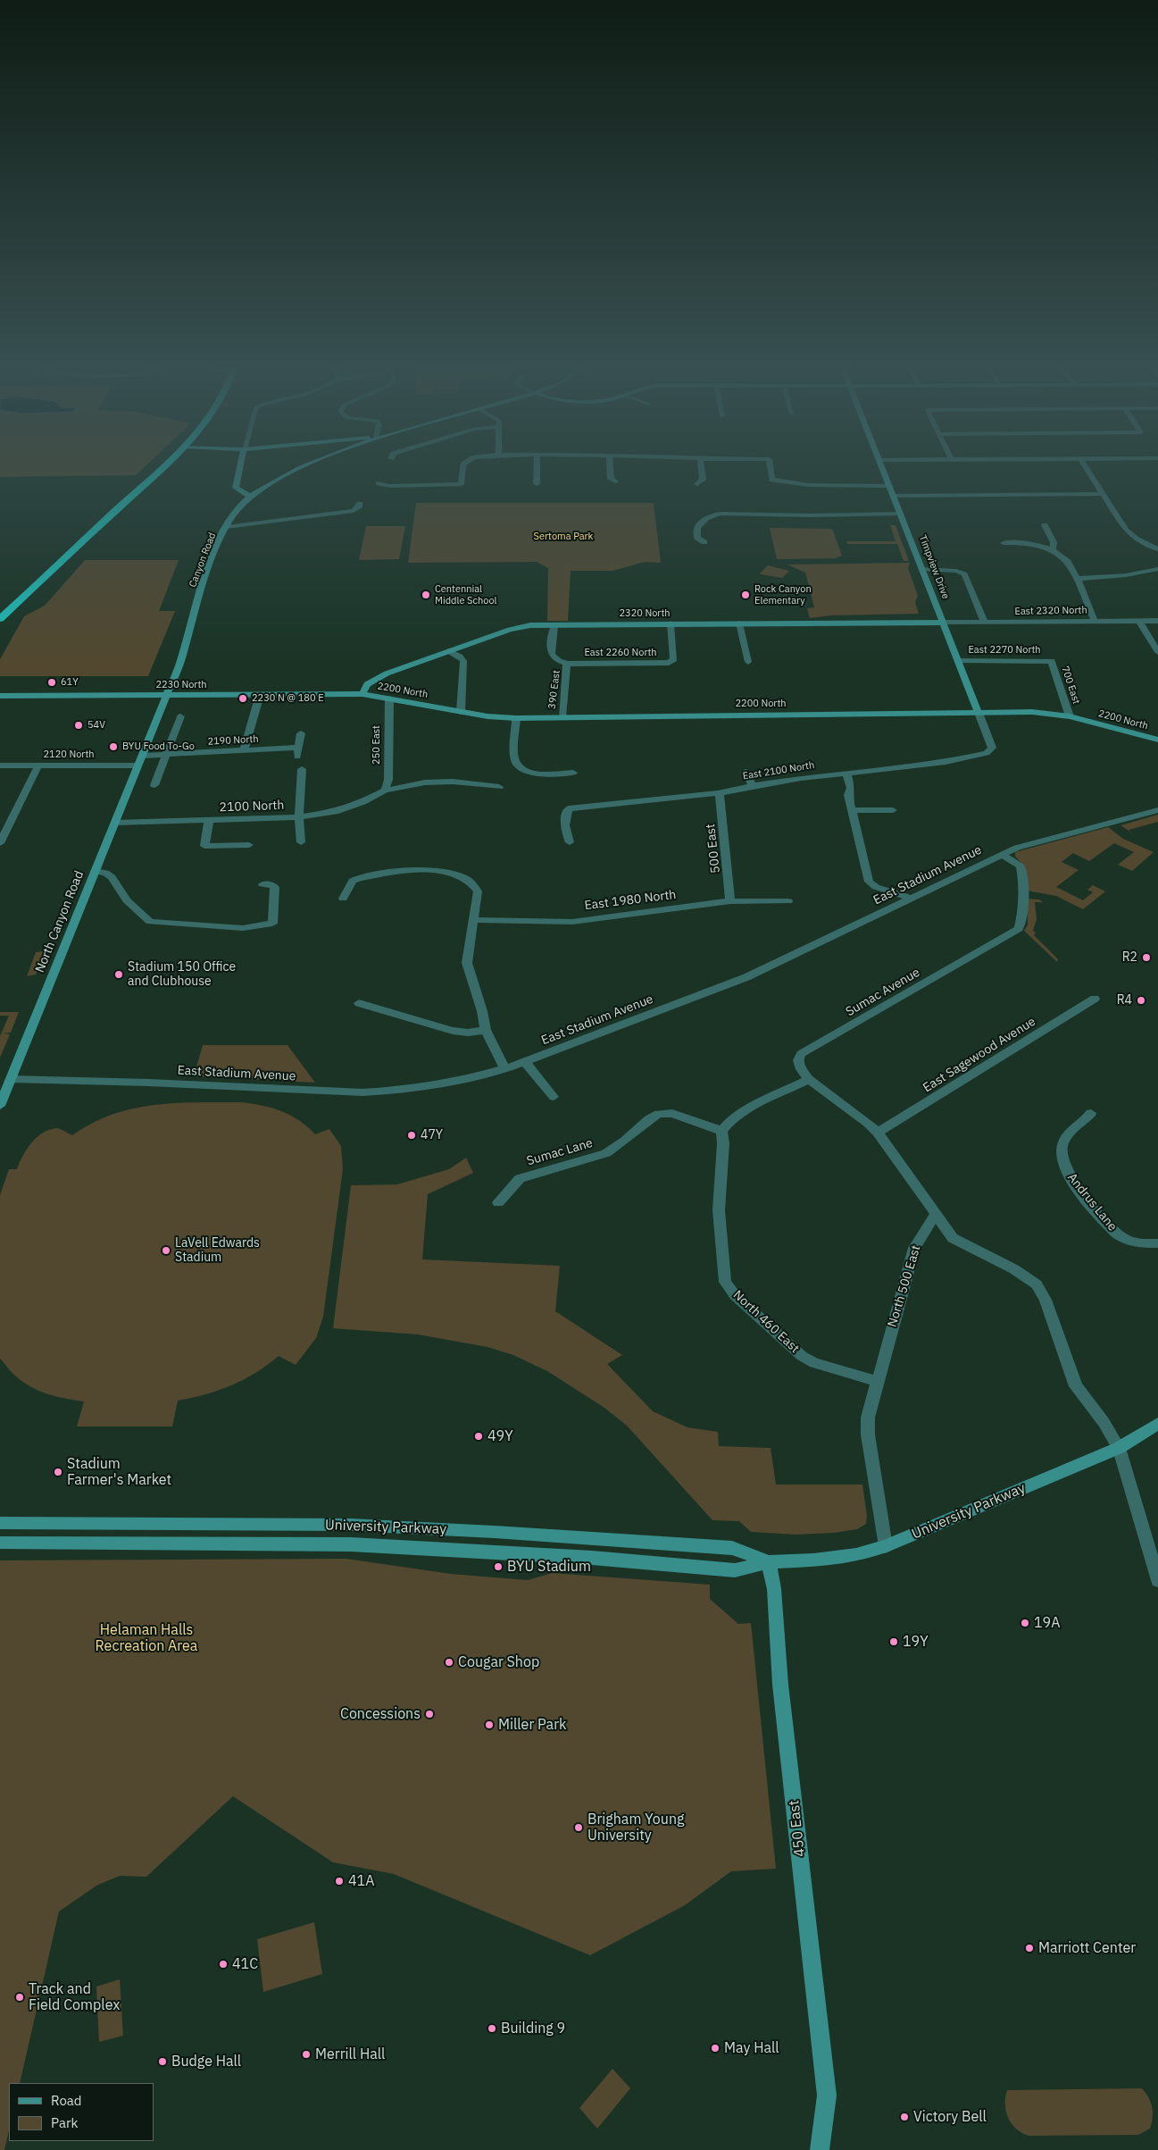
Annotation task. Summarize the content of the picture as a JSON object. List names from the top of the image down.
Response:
{
  "streets": {
    "main road": [
      "Canyon Road",
      "Timpview Drive",
      "2320 North",
      "2230 North",
      "2200 North",
      "North Canyon Road",
      "University Parkway",
      "450 East"
    ],
    "street": [
      "East 2320 North",
      "East 2270 North",
      "East 2260 North",
      "700 East",
      "390 East",
      "2190 North",
      "250 East",
      "2120 North",
      "East 2100 North",
      "2100 North",
      "500 East",
      "East Stadium Avenue",
      "East 1980 North",
      "Sumac Avenue",
      "East Sagewood Avenue",
      "Sumac Lane",
      "Andrus Lane",
      "North 500 East",
      "North 460 East"
    ]
  },
  "crossings": [
    ["Canyon Road", "2230 North"],
    ["Canyon Road", "2190 North"],
    ["Canyon Road", "North Canyon Road"],
    ["Timpview Drive", "East 2320 North"],
    ["Timpview Drive", "2320 North"],
    ["Timpview Drive", "East 2270 North"],
    ["Timpview Drive", "2200 North"],
    ["Timpview Drive", "East 2100 North"],
    ["East 2320 North", "2320 North"],
    ["2320 North", "East 2260 North"],
    ["2320 North", "2230 North"],
    ["2320 North", "2200 North"],
    ["East 2270 North", "700 East"],
    ["East 2260 North", "390 East"],
    ["2230 North", "2200 North"],
    ["700 East", "2200 North"],
    ["390 East", "2200 North"],
    ["2200 North", "250 East"],
    ["2190 North", "North Canyon Road"],
    ["250 East", "2100 North"],
    ["2120 North", "North Canyon Road"],
    ["East 2100 North", "500 East"],
    ["2100 North", "North Canyon Road"],
    ["500 East", "East 1980 North"],
    ["East Stadium Avenue", "North Canyon Road"],
    ["East Stadium Avenue", "Sumac Avenue"],
    ["Sumac Lane", "North 460 East"],
    ["North 500 East", "North 460 East"],
    ["North 500 East", "University Parkway"],
    ["University Parkway", "450 East"]
  ],
  "parks": ["Sertoma Park", "Helaman Halls Recreation Area"],
  "places": [
    "Centennial Middle School",
    "Rock Canyon Elementary",
    "61Y",
    "2230 N @ 180 E",
    "54V",
    "BYU Food To-Go",
    "R2",
    "Stadium 150 Office and Clubhouse",
    "R4",
    "47Y",
    "LaVell Edwards Stadium",
    "49Y",
    "Stadium Farmer's Market",
    "BYU Stadium",
    "19A",
    "19Y",
    "Cougar Shop",
    "Concessions",
    "Miller Park",
    "Brigham Young University",
    "41A",
    "Marriott Center",
    "41C",
    "Track and Field Complex",
    "Building 9",
    "May Hall",
    "Merrill Hall",
    "Budge Hall",
    "Victory Bell"
  ],
  "legend": ["Road", "Park"]
}
